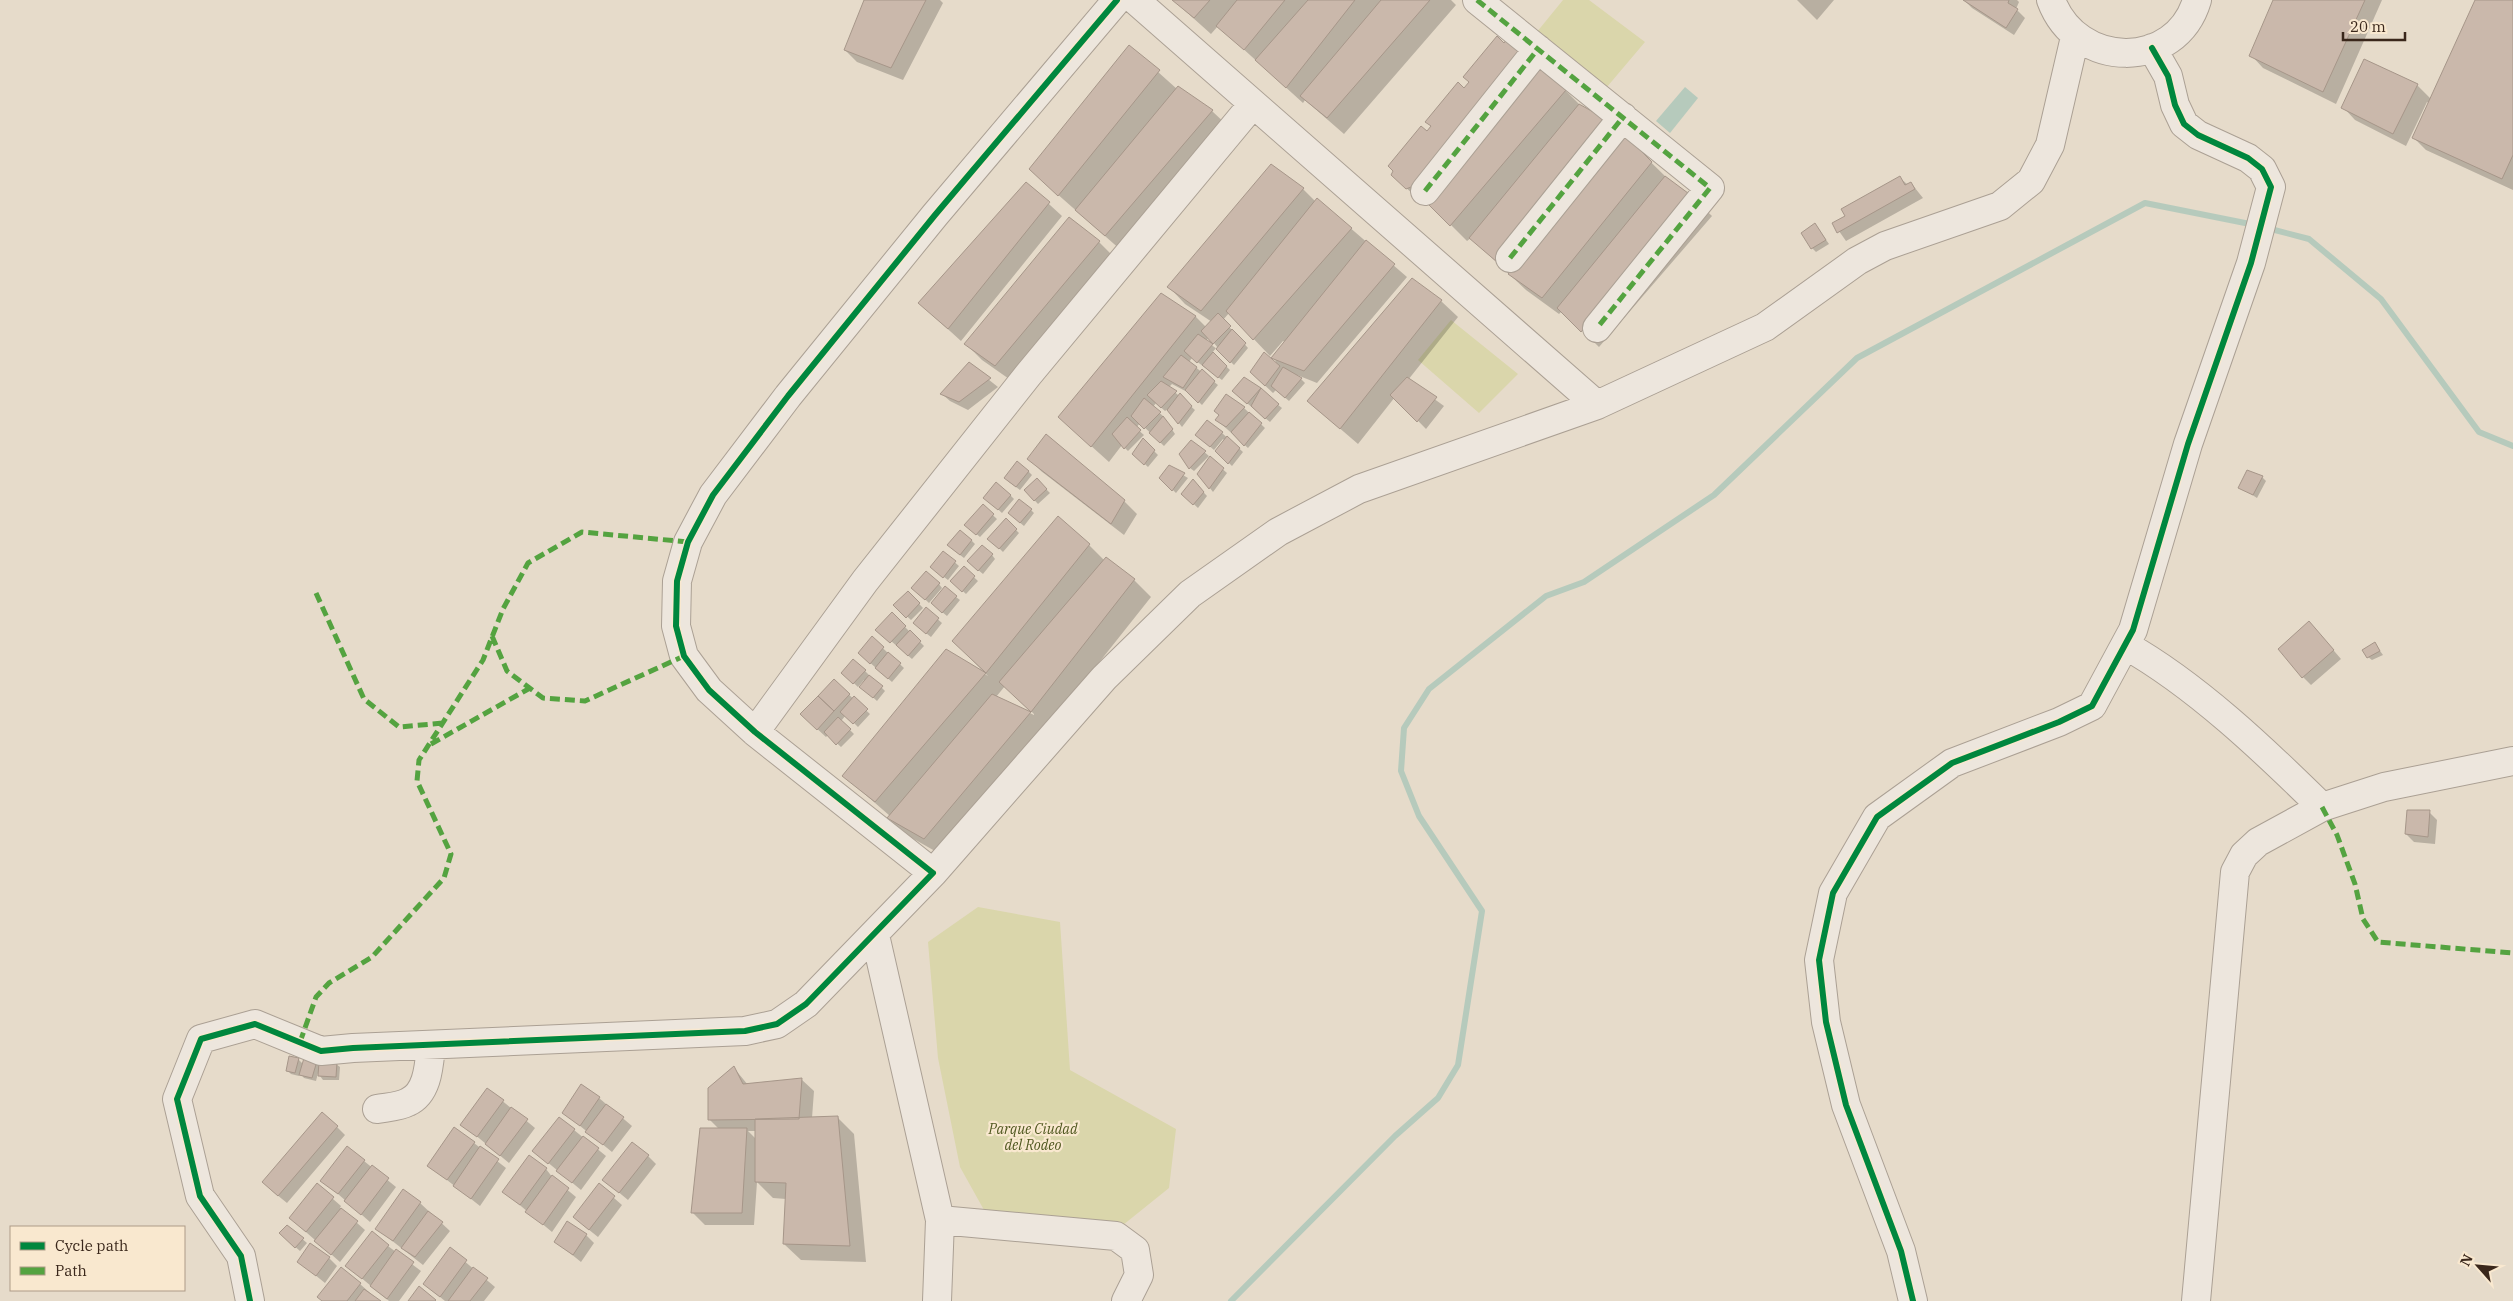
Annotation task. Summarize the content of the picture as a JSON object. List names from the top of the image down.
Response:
{
  "parks": ["Parque Ciudad del Rodeo"],
  "legend": ["Cycle path", "Path"],
  "scale_bar": "20 m",
  "north": "top left"
}
